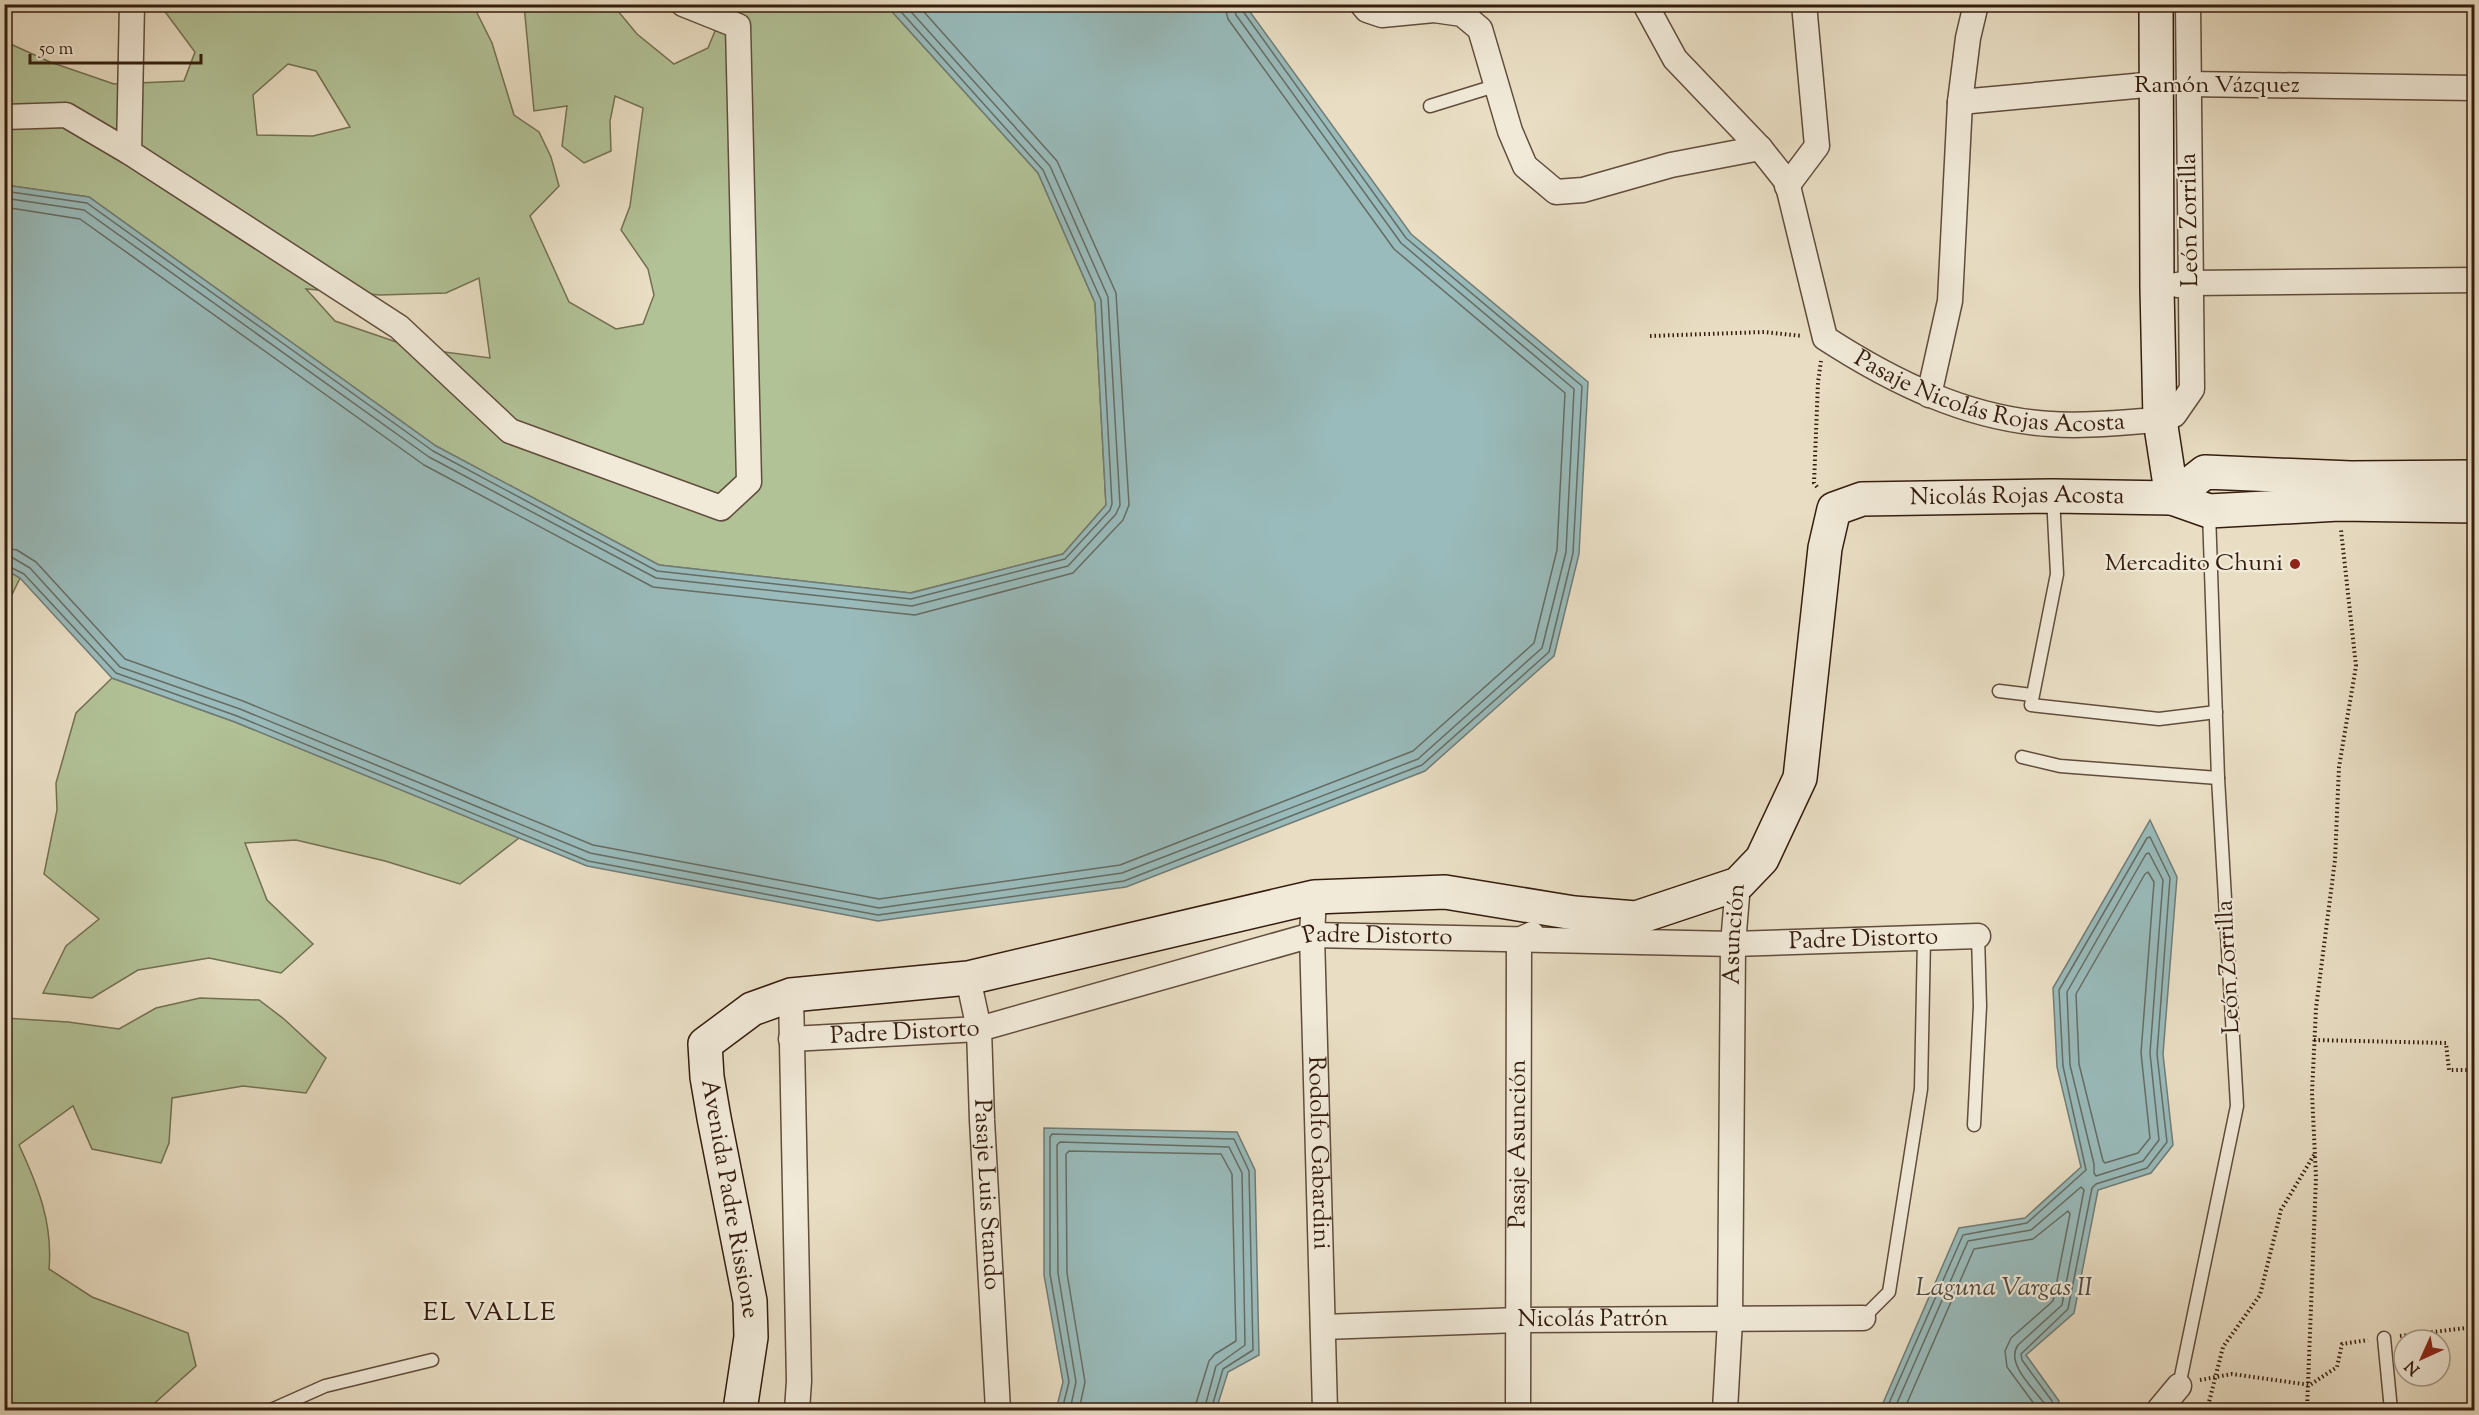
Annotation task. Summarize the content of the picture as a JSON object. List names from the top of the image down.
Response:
{
  "streets": {
    "street": [
      "Ramón Vázquez",
      "León Zorrilla",
      "Pasaje Nicolás Rojas Acosta",
      "Nicolás Rojas Acosta",
      "Asunción",
      "Padre Distorto",
      "Pasaje Asunción",
      "Rodolfo Gabardini",
      "Pasaje Luis Stando",
      "Avenida Padre Rissione",
      "Nicolás Patrón"
    ]
  },
  "crossings": [
    ["Ramón Vázquez", "León Zorrilla"],
    ["León Zorrilla", "Pasaje Nicolás Rojas Acosta"],
    ["León Zorrilla", "Nicolás Rojas Acosta"],
    ["Nicolás Rojas Acosta", "Asunción"],
    ["Asunción", "Padre Distorto"],
    ["Asunción", "Nicolás Patrón"],
    ["Padre Distorto", "Pasaje Asunción"],
    ["Padre Distorto", "Rodolfo Gabardini"],
    ["Padre Distorto", "Pasaje Luis Stando"],
    ["Padre Distorto", "Avenida Padre Rissione"],
    ["Pasaje Asunción", "Nicolás Patrón"],
    ["Rodolfo Gabardini", "Nicolás Patrón"]
  ],
  "districts": ["EL VALLE"],
  "water": ["Laguna Vargas II"],
  "places": ["Mercadito Chuni"],
  "scale_bar": "50 m",
  "north": "bottom left"
}
